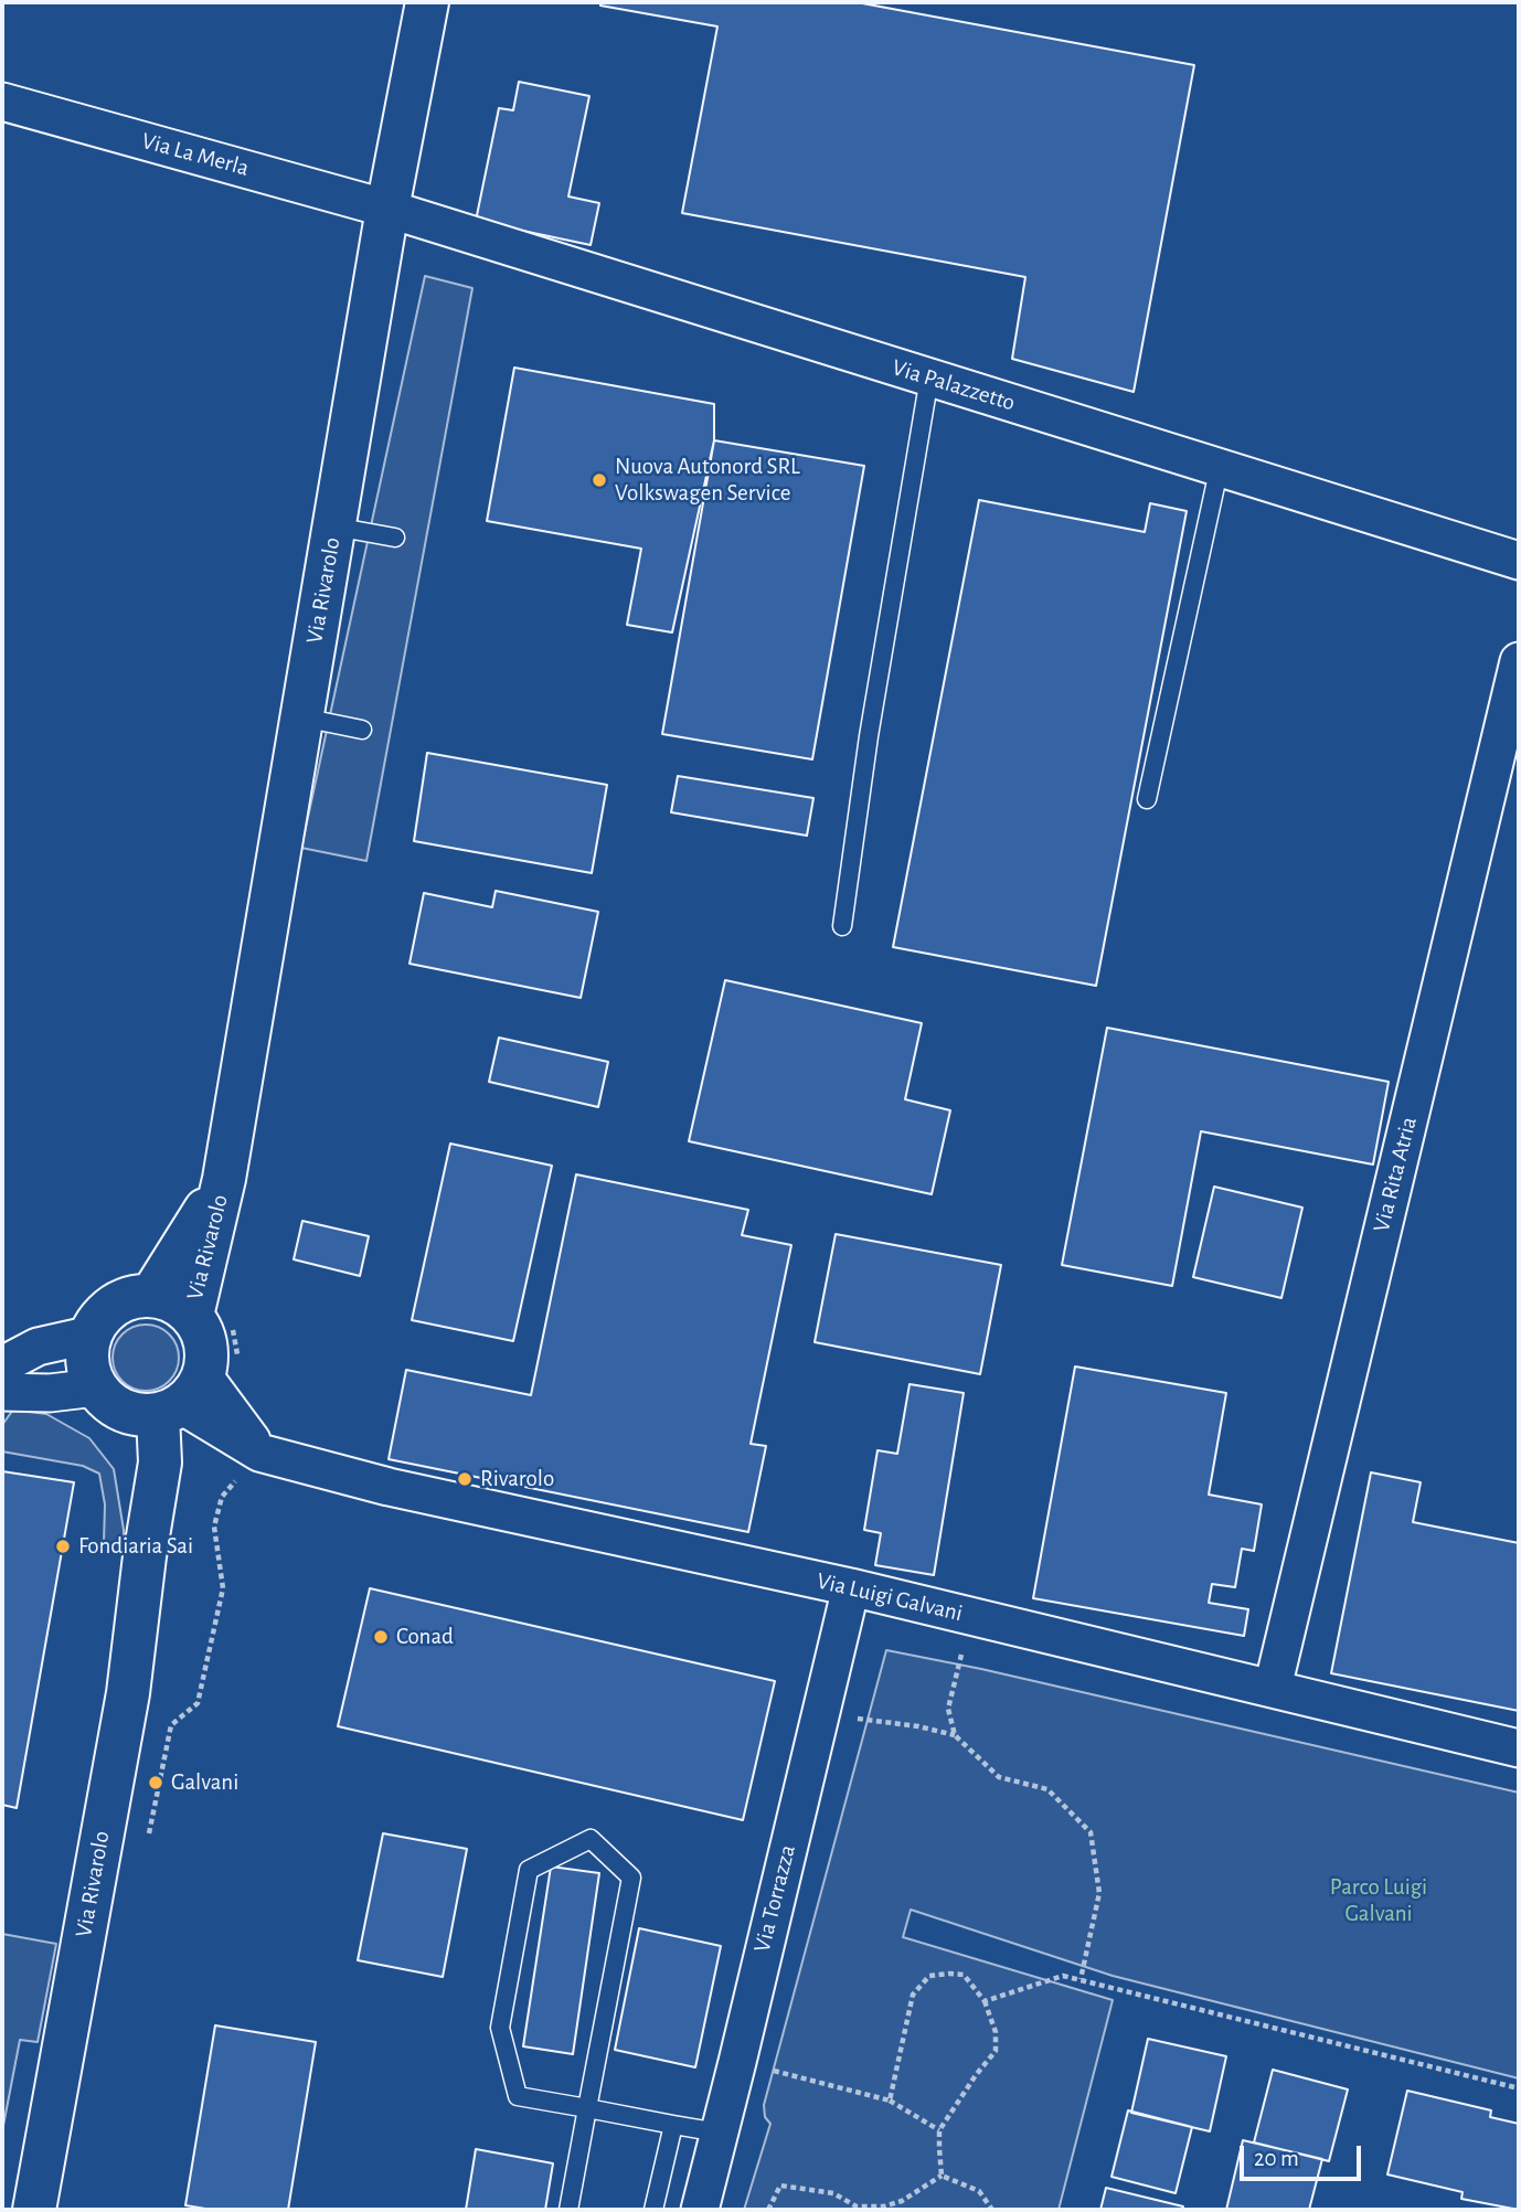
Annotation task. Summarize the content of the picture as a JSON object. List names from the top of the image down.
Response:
{
  "streets": {
    "main road": ["Via Rivarolo"],
    "street": [
      "Via La Merla",
      "Via Palazzetto",
      "Via Rita Atria",
      "Via Luigi Galvani",
      "Via Torrazza"
    ]
  },
  "crossings": [
    ["Via La Merla", "Via Palazzetto"],
    ["Via La Merla", "Via Rivarolo"],
    ["Via Palazzetto", "Via Rivarolo"],
    ["Via Rivarolo", "Via Luigi Galvani"],
    ["Via Rita Atria", "Via Luigi Galvani"],
    ["Via Luigi Galvani", "Via Torrazza"]
  ],
  "parks": ["Parco Luigi Galvani"],
  "places": [
    "Nuova Autonord SRL Volkswagen Service",
    "Rivarolo",
    "Fondiaria Sai",
    "Conad",
    "Galvani"
  ],
  "scale_bar": "20 m"
}
